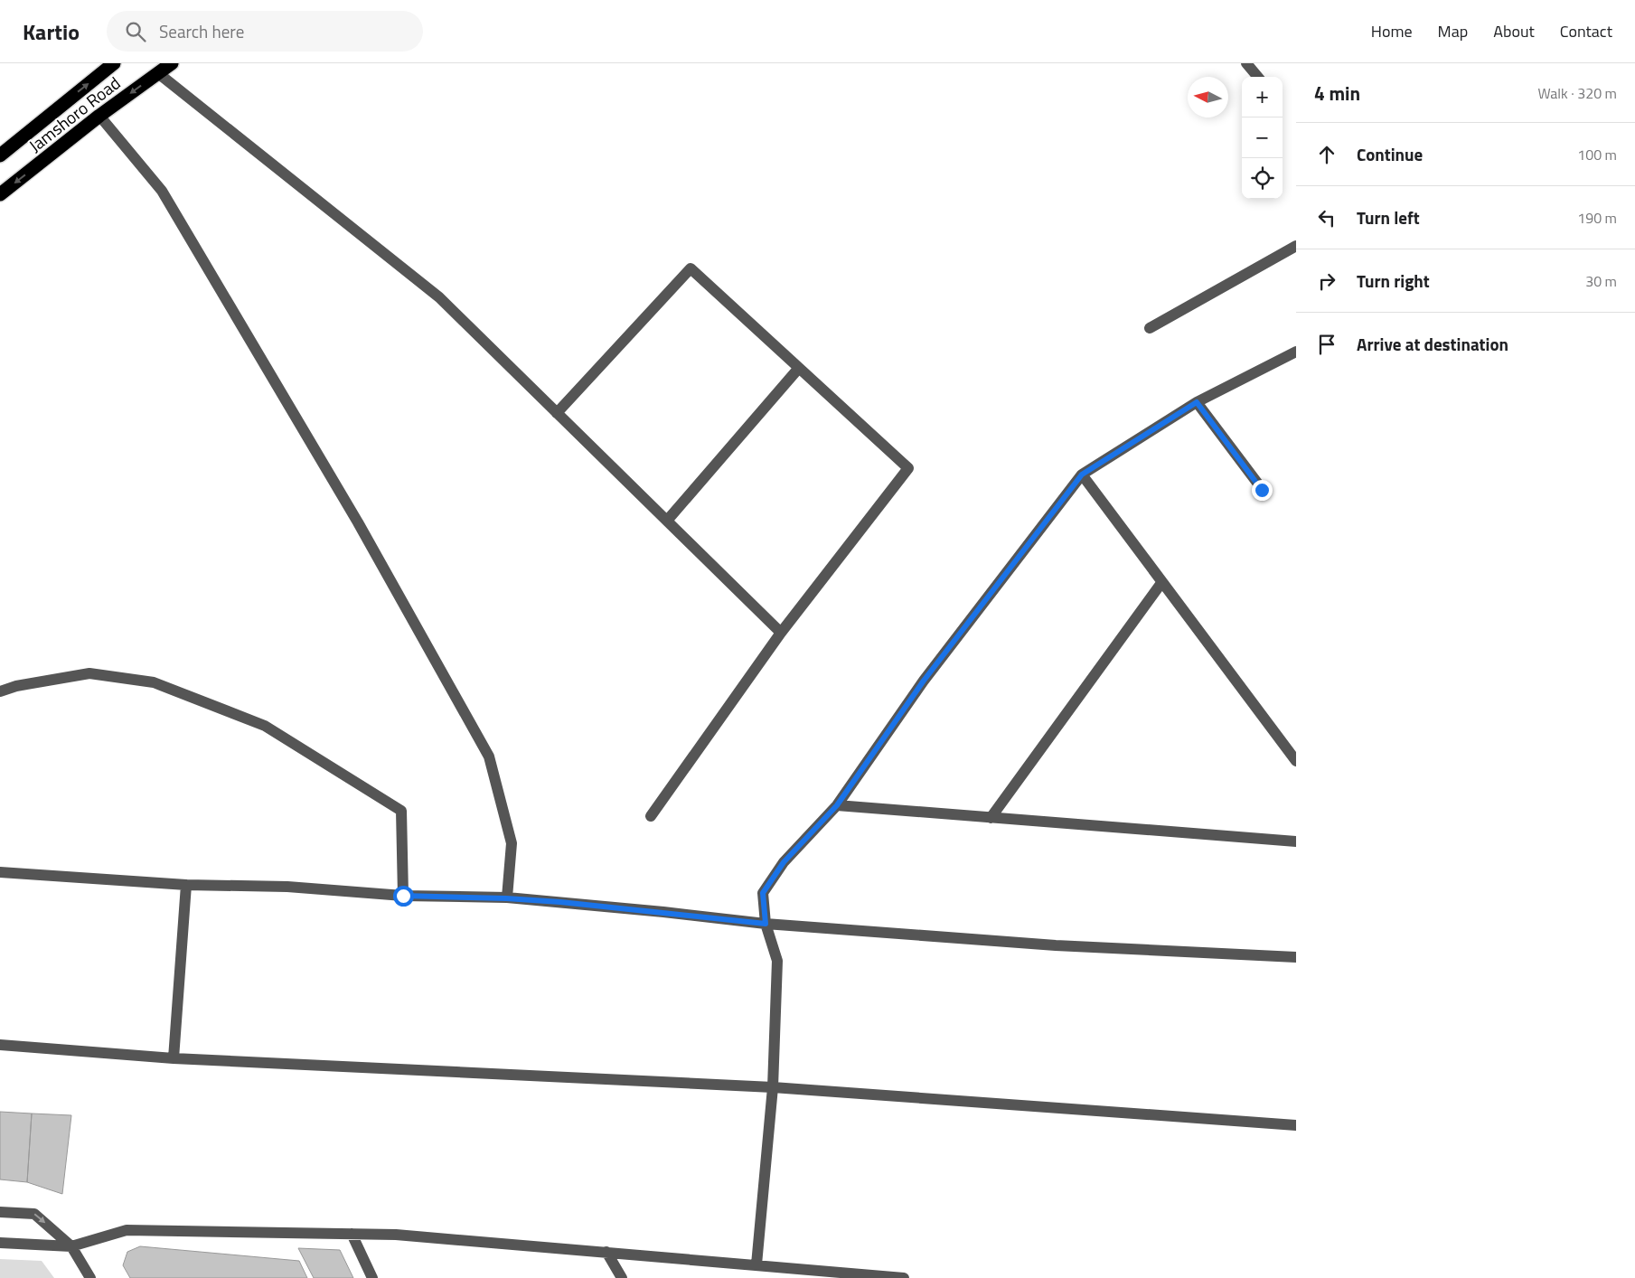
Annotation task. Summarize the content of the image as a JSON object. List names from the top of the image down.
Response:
{
  "streets": {
    "highway": ["Jamshoro Road"]
  },
  "north": "left",
  "page": {
    "header": "Kartio",
    "search": "Search here",
    "nav": [
      "Home",
      "Map",
      "About",
      "Contact"
    ],
    "heading": ["4 min", "Walk · 320 m"],
    "map_buttons": ["+", "−"],
    "list": [
      ["Continue", "100 m"],
      ["Turn left", "190 m"],
      ["Turn right", "30 m"],
      "Arrive at destination"
    ]
  }
}
